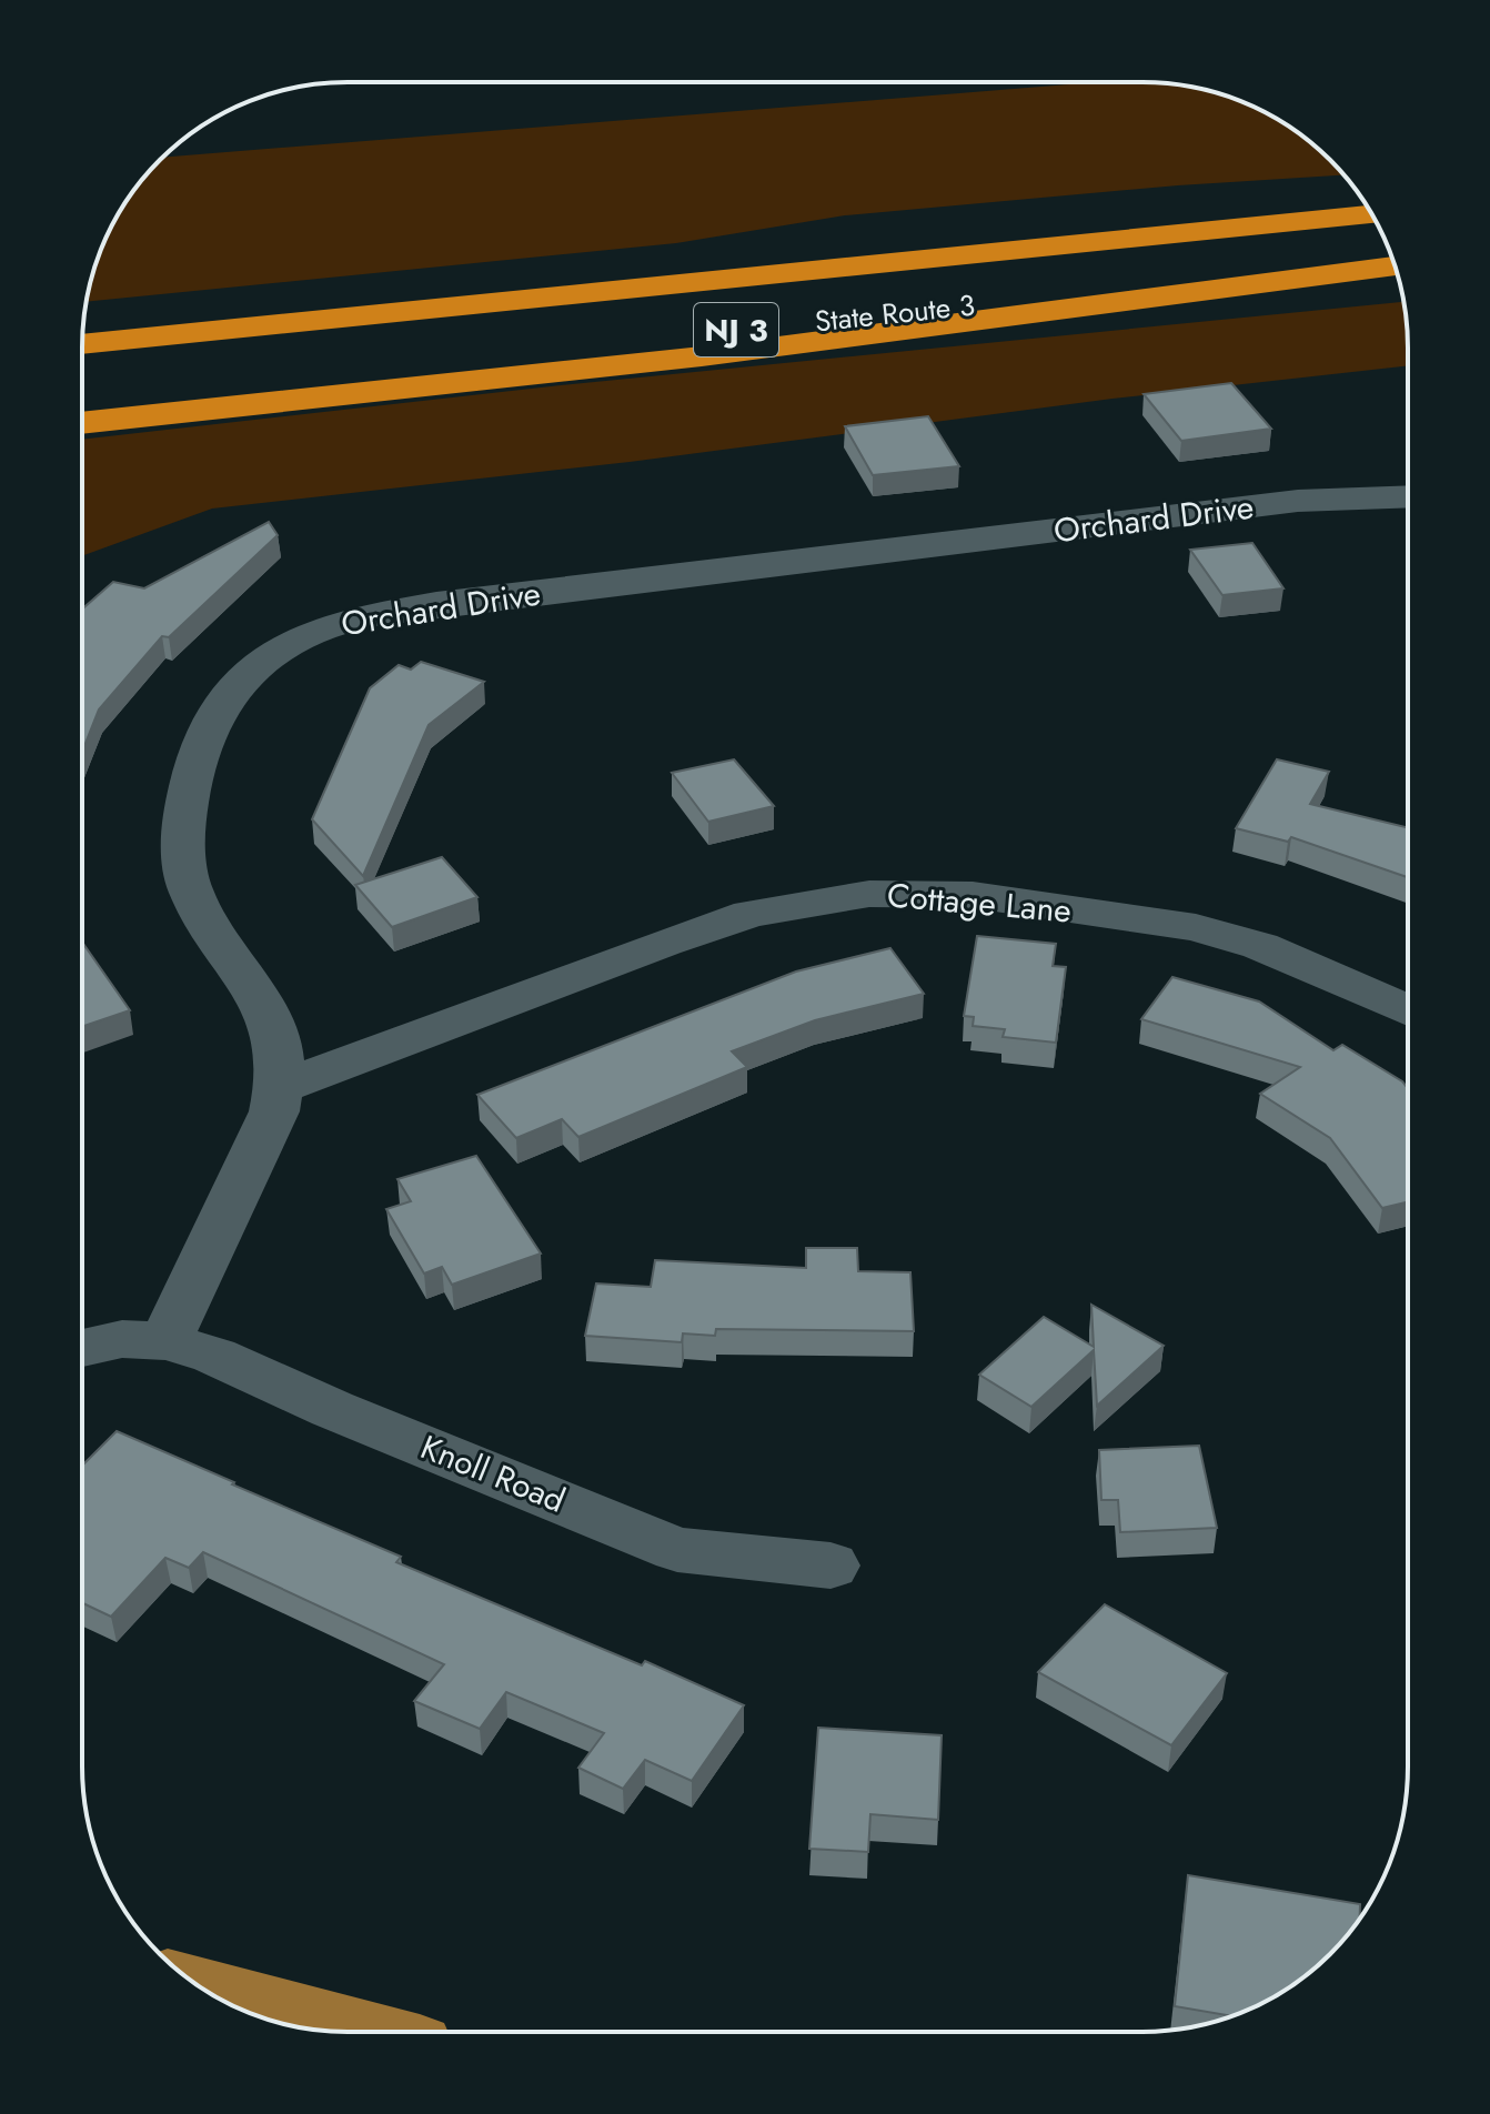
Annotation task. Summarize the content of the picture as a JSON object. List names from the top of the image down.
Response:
{
  "streets": {
    "highway": ["State Route 3", "NJ 3"],
    "street": ["Orchard Drive", "Cottage Lane", "Knoll Road"]
  },
  "crossings": [
    ["Orchard Drive", "Cottage Lane"],
    ["Orchard Drive", "Knoll Road"]
  ]
}
